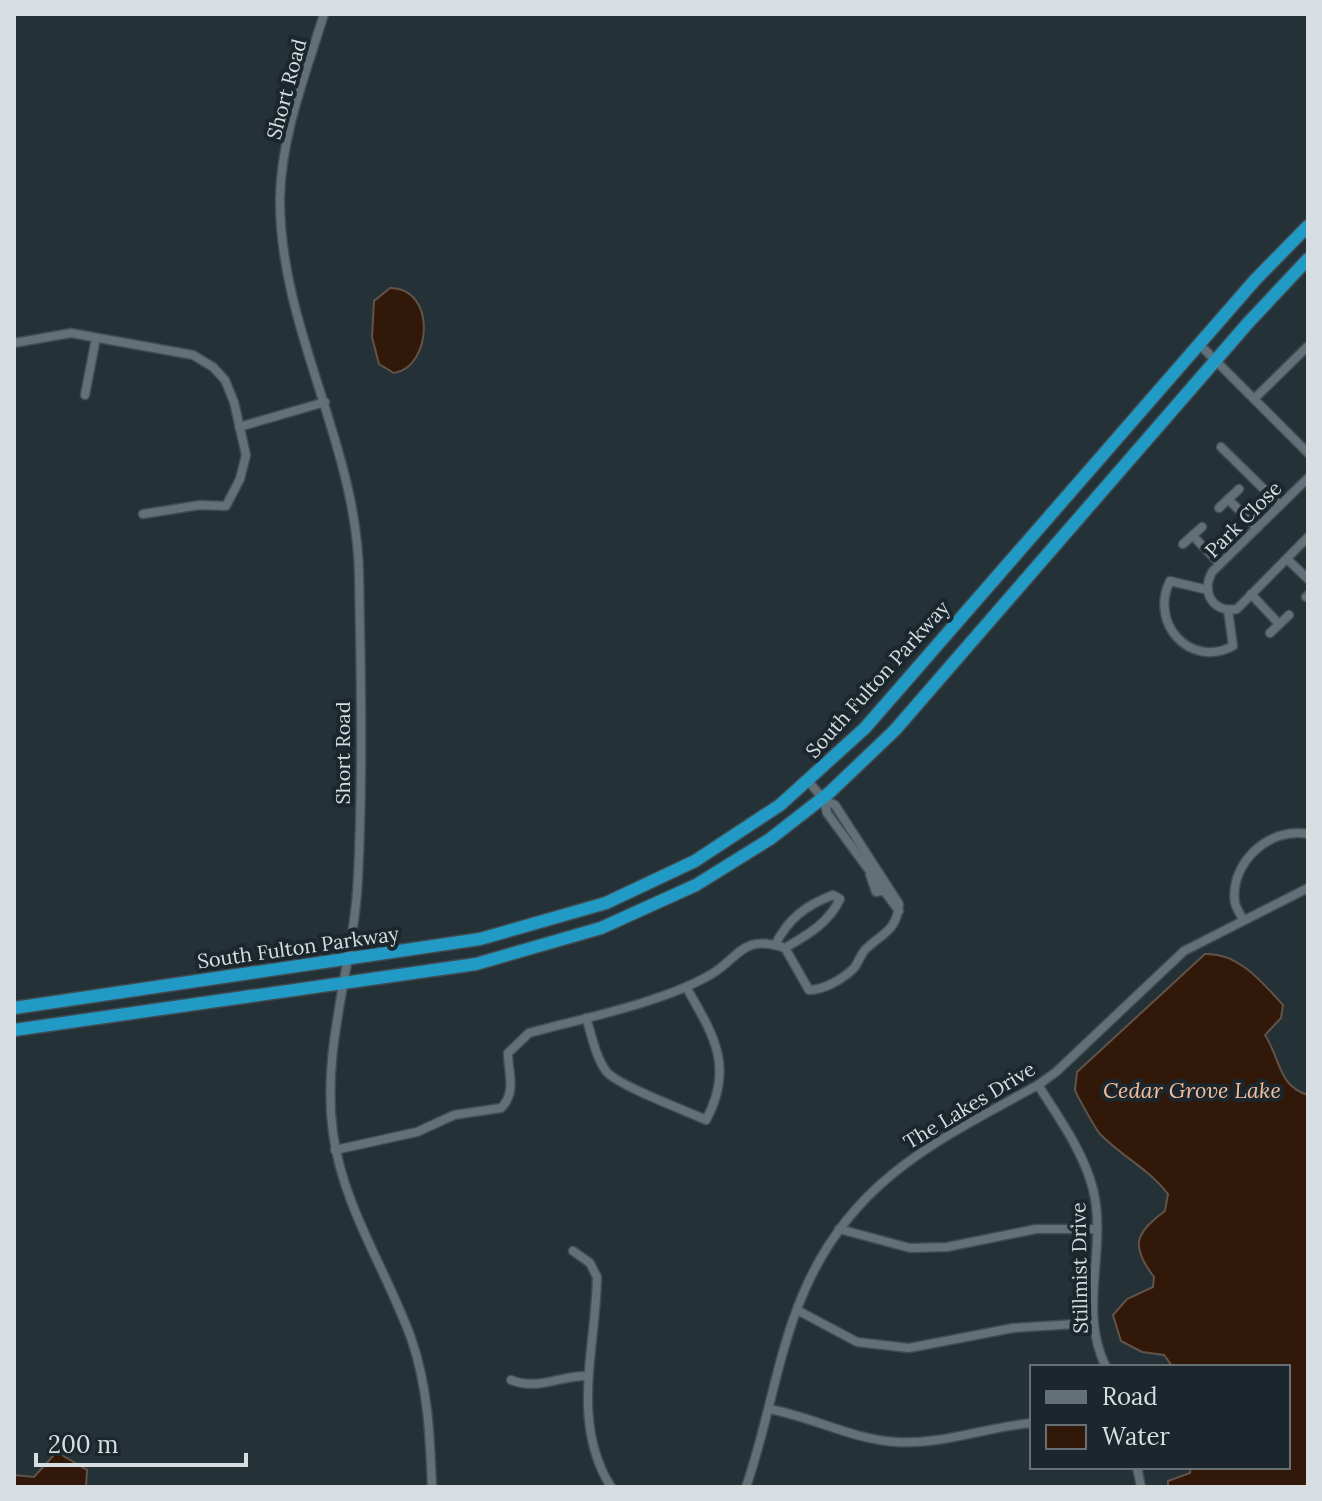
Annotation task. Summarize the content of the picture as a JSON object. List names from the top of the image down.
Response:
{
  "streets": {
    "highway": ["South Fulton Parkway"],
    "street": [
      "Short Road",
      "Park Close",
      "The Lakes Drive",
      "Stillmist Drive"
    ]
  },
  "crossings": [
    ["Short Road", "South Fulton Parkway"],
    ["The Lakes Drive", "Stillmist Drive"]
  ],
  "water": ["Cedar Grove Lake"],
  "legend": ["Road", "Water"],
  "scale_bar": "200 m"
}
